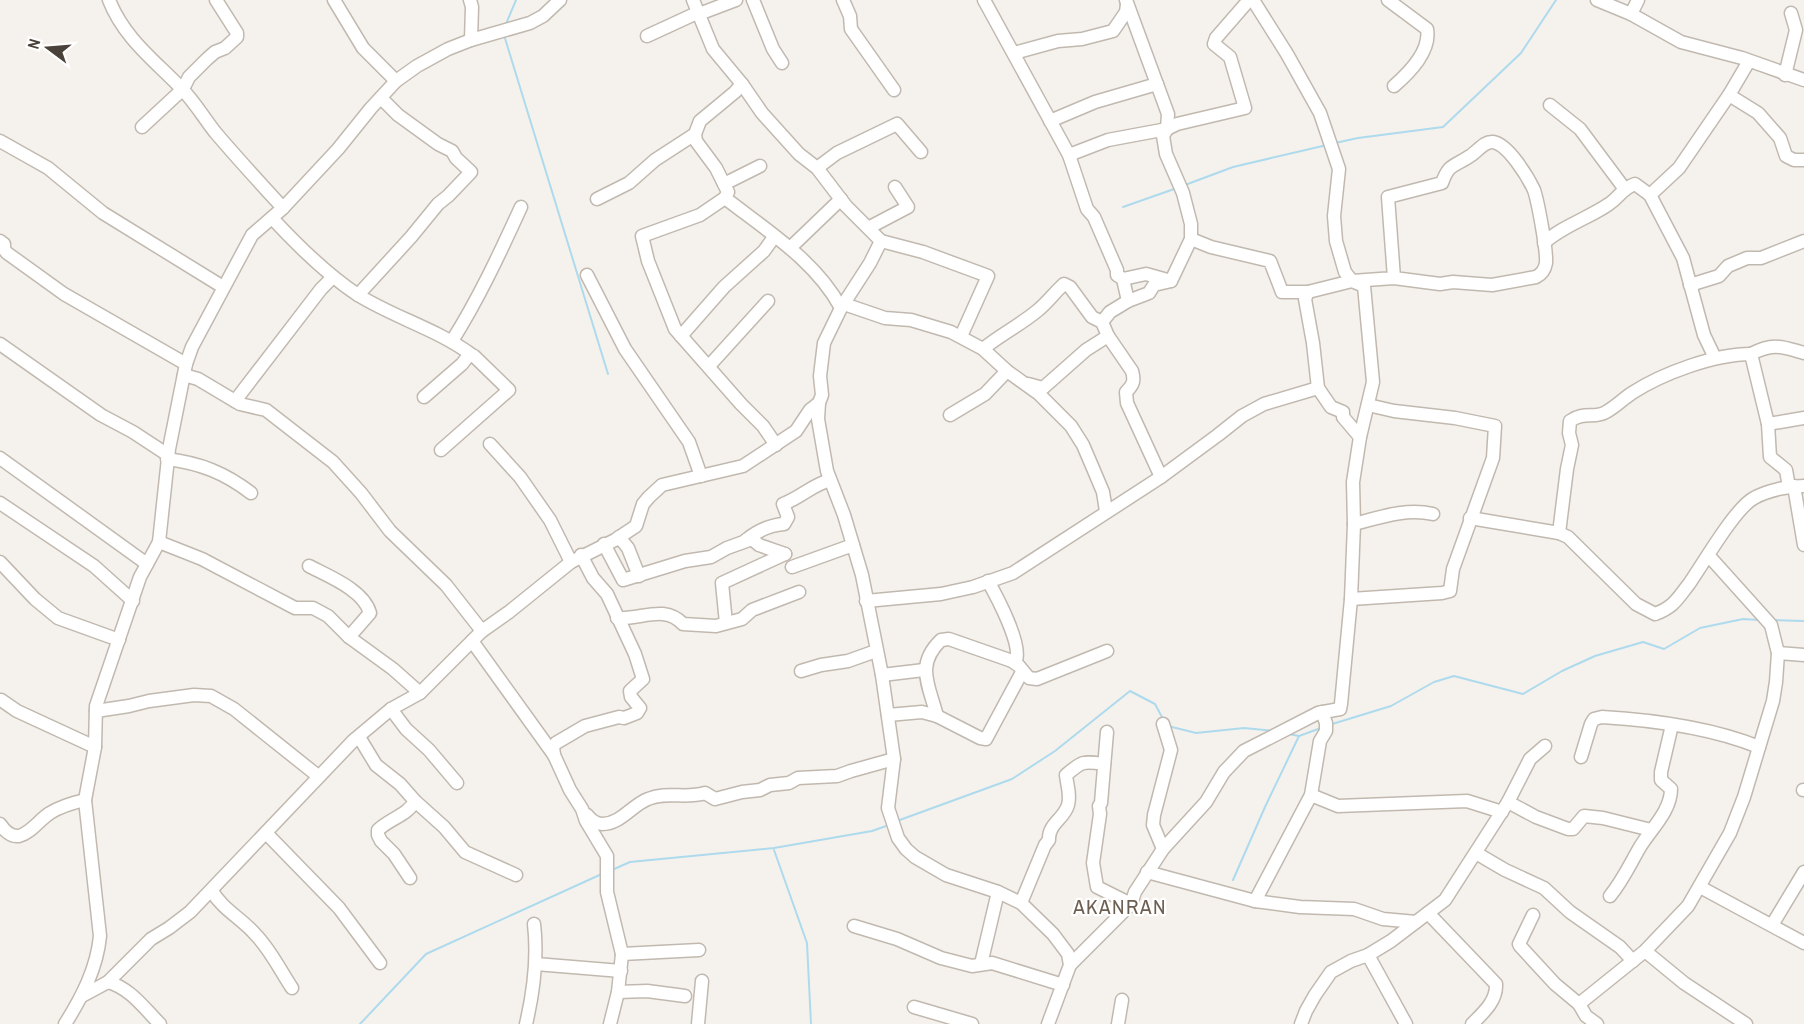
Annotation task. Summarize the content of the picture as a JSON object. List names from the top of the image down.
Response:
{
  "districts": ["AKANRAN"],
  "north": "left"
}
